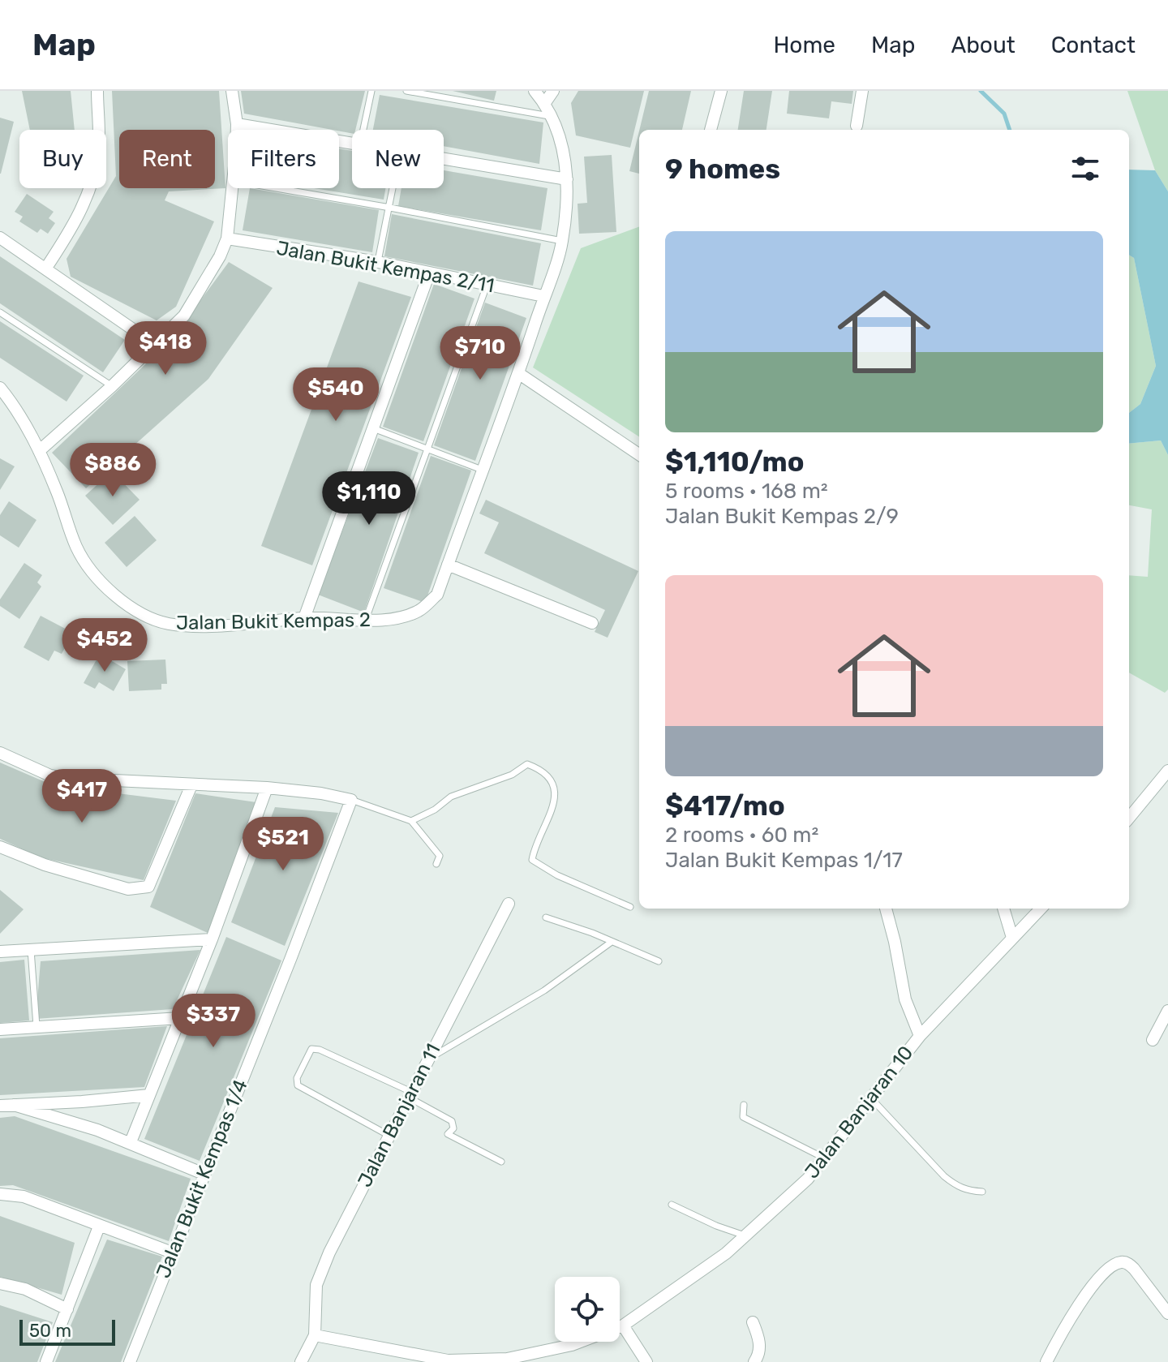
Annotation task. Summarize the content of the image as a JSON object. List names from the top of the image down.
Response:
{
  "streets": {
    "street": [
      "Jalan Bukit Kempas 2/11",
      "Jalan Bukit Kempas 2",
      "Jalan Banjaran 10",
      "Jalan Banjaran 11",
      "Jalan Bukit Kempas 1/4"
    ]
  },
  "crossings": [
    ["Jalan Banjaran 10", "Jalan Banjaran 11"]
  ],
  "scale_bar": "50 m",
  "page": {
    "header": "Map",
    "nav": [
      "Home",
      "Map",
      "About",
      "Contact"
    ],
    "chip": [
      "Buy",
      "Rent",
      "Filters",
      "New"
    ],
    "heading": "9 homes",
    "list": [
      {
        "name": "$1,110/mo",
        "note": "5 rooms · 168 m² · Jalan Bukit Kempas 2/9"
      },
      {
        "name": "$417/mo",
        "note": "2 rooms · 60 m² · Jalan Bukit Kempas 1/17"
      }
    ],
    "price": [
      "$418",
      "$710",
      "$540",
      "$886",
      "$1,110",
      "$452",
      "$417",
      "$521",
      "$337"
    ],
    "scale": "50 m"
  }
}
